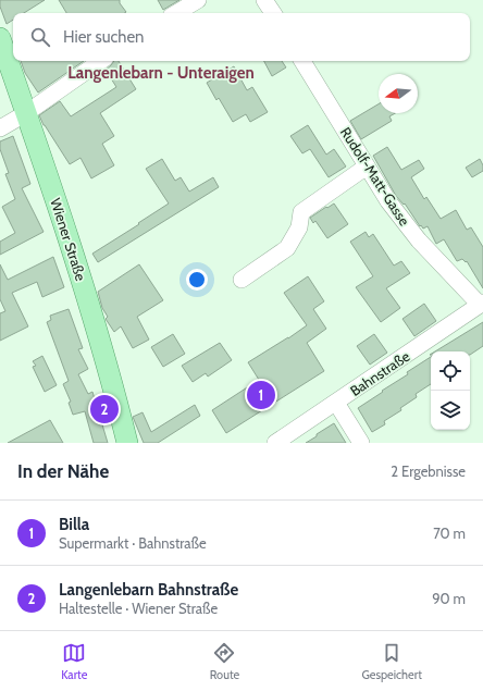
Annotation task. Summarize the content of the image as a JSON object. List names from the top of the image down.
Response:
{
  "streets": {
    "main road": ["Wiener Straße"],
    "street": ["Rudolf-Matt-Gasse", "Bahnstraße"]
  },
  "crossings": [
    ["Rudolf-Matt-Gasse", "Bahnstraße"]
  ],
  "districts": ["Langenlebarn - Unteraigen"],
  "north": "left",
  "page": {
    "search": "Hier suchen",
    "pins": ["1", "2"],
    "heading": ["In der Nähe", "2 Ergebnisse"],
    "list": [
      {
        "mark": "1",
        "name": "Billa",
        "note": "Supermarkt · Bahnstraße",
        "value": "70 m"
      },
      {
        "mark": "2",
        "name": "Langenlebarn Bahnstraße",
        "note": "Haltestelle · Wiener Straße",
        "value": "90 m"
      }
    ],
    "nav": ["Karte", "Route", "Gespeichert"]
  }
}
